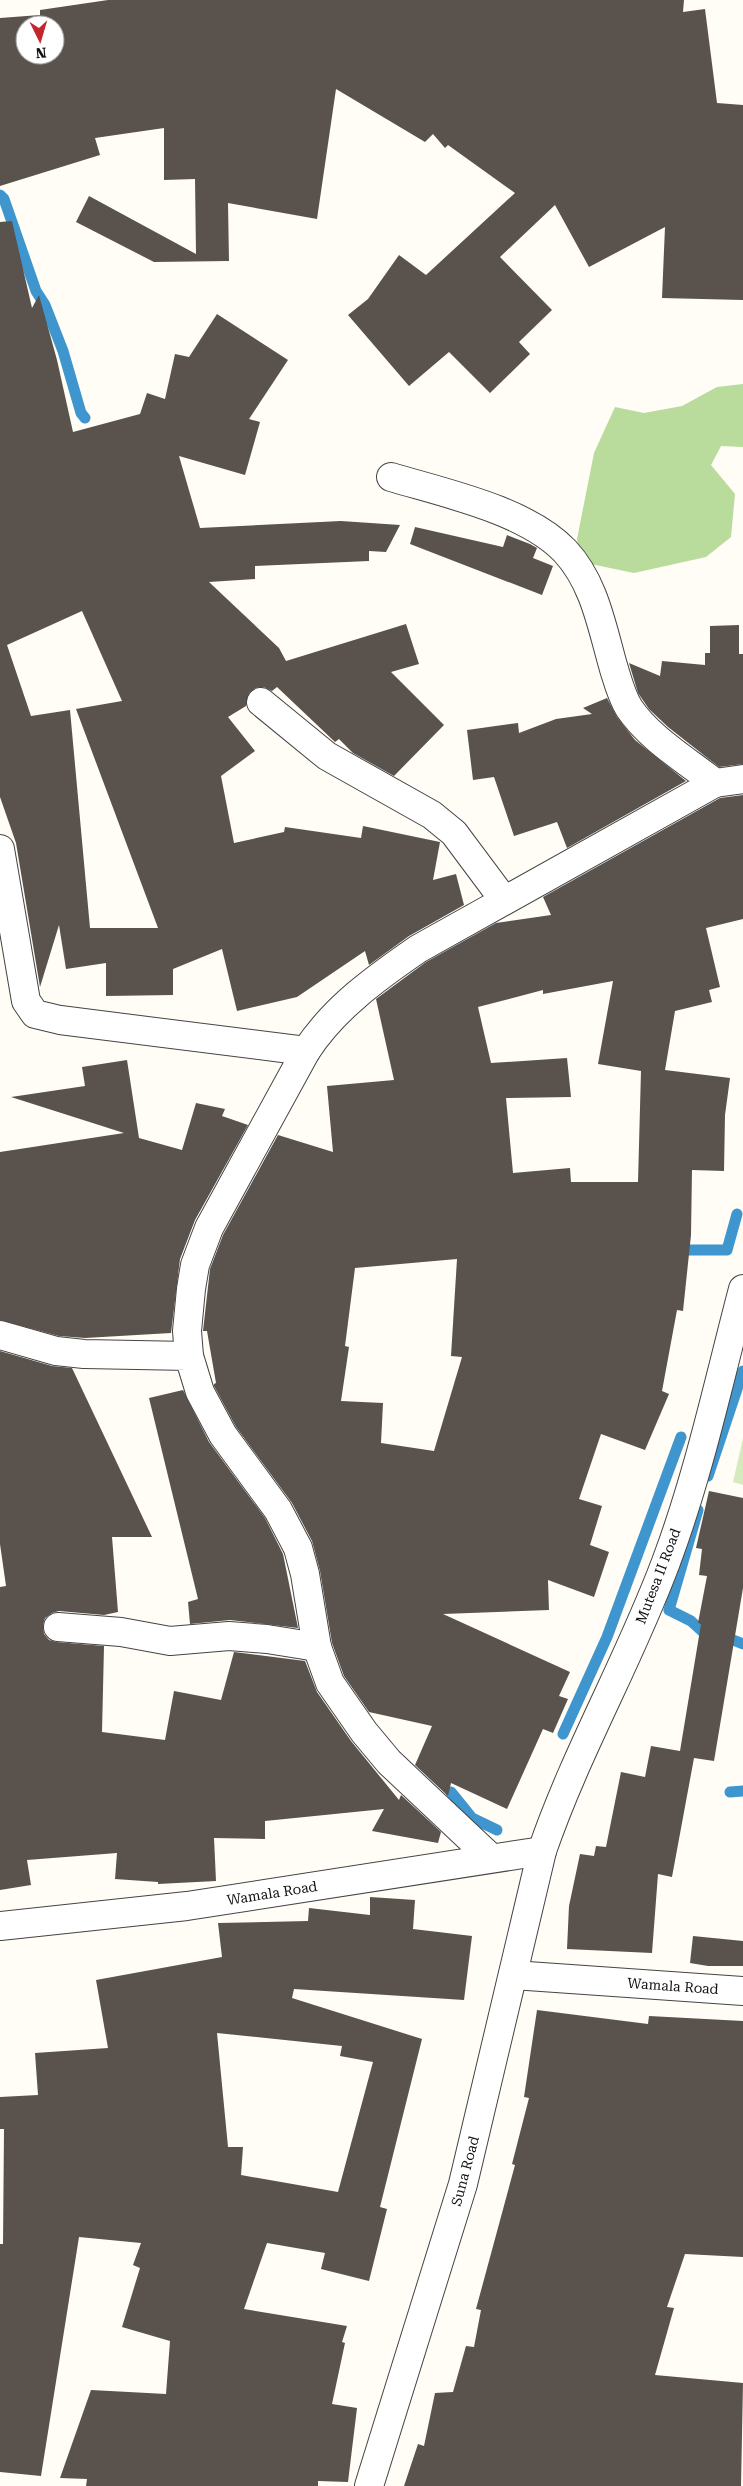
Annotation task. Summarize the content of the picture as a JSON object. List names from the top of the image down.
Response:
{
  "streets": {
    "street": ["Mutesa II Road", "Wamala Road", "Suna Road"]
  },
  "crossings": [
    ["Mutesa II Road", "Wamala Road"],
    ["Mutesa II Road", "Suna Road"],
    ["Wamala Road", "Suna Road"]
  ],
  "north": "bottom"
}
